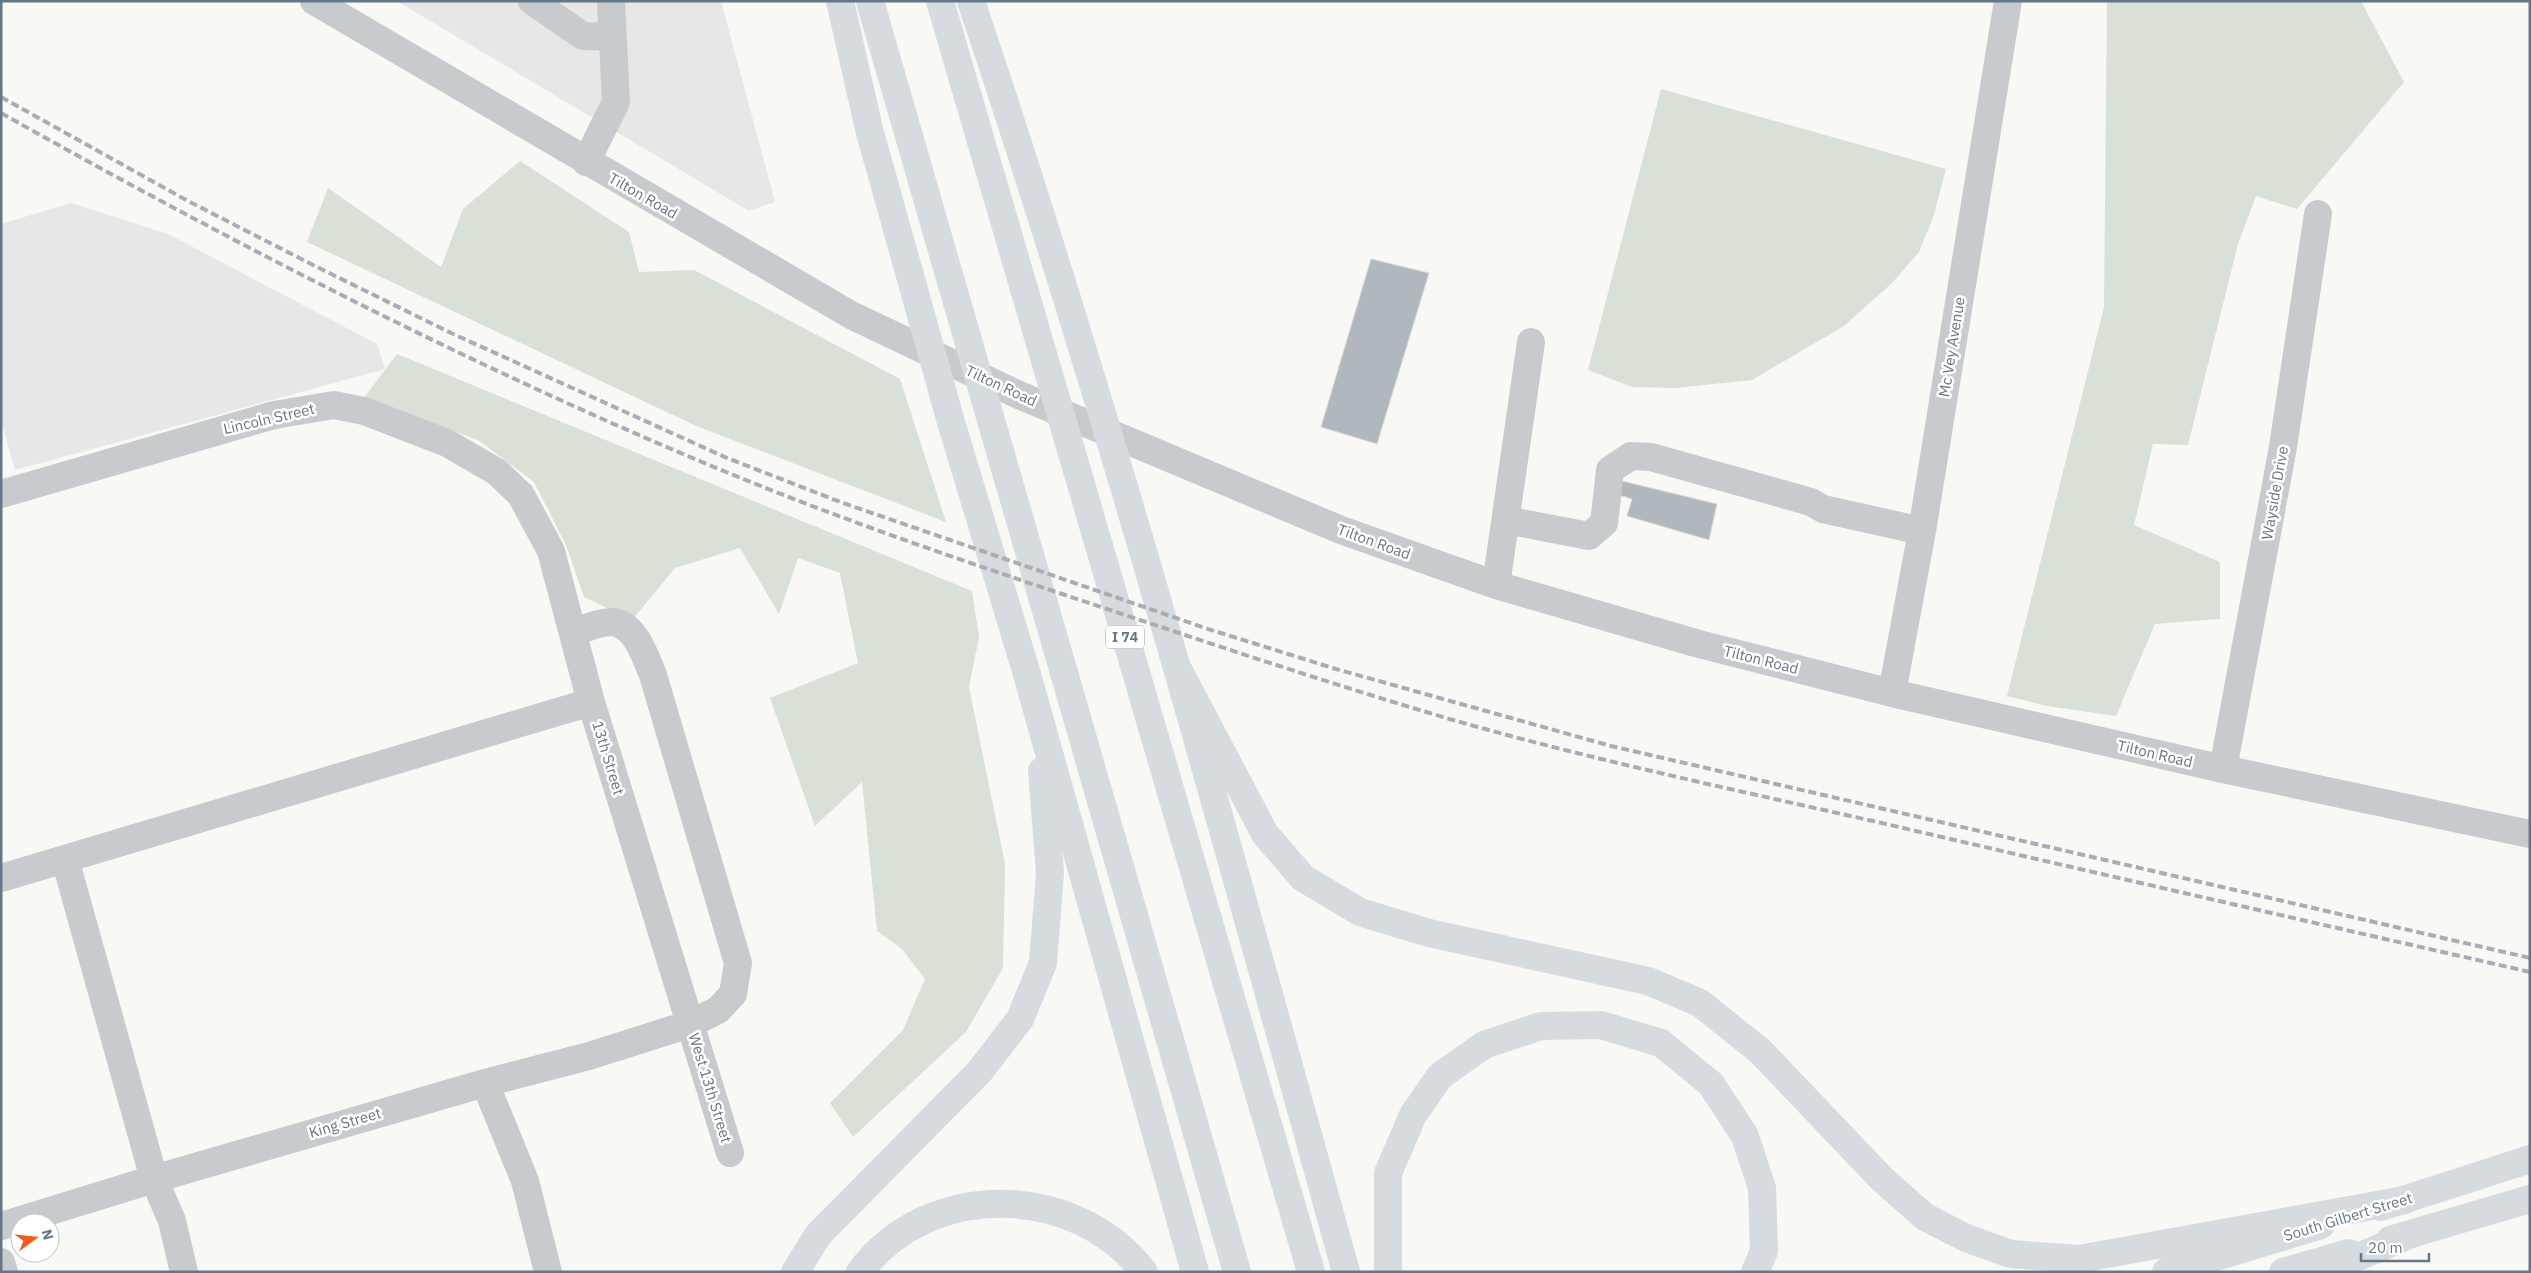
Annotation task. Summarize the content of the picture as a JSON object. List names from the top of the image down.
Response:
{
  "streets": {
    "main road": ["I 74", "South Gilbert Street"],
    "street": [
      "Tilton Road",
      "Mc Vey Avenue",
      "Lincoln Street",
      "Wayside Drive",
      "13th Street",
      "West 13th Street",
      "King Street"
    ]
  },
  "crossings": [
    ["Tilton Road", "Mc Vey Avenue"],
    ["Tilton Road", "Wayside Drive"],
    ["Lincoln Street", "13th Street"],
    ["13th Street", "West 13th Street"],
    ["13th Street", "King Street"],
    ["West 13th Street", "King Street"]
  ],
  "scale_bar": "20 m",
  "north": "right"
}
